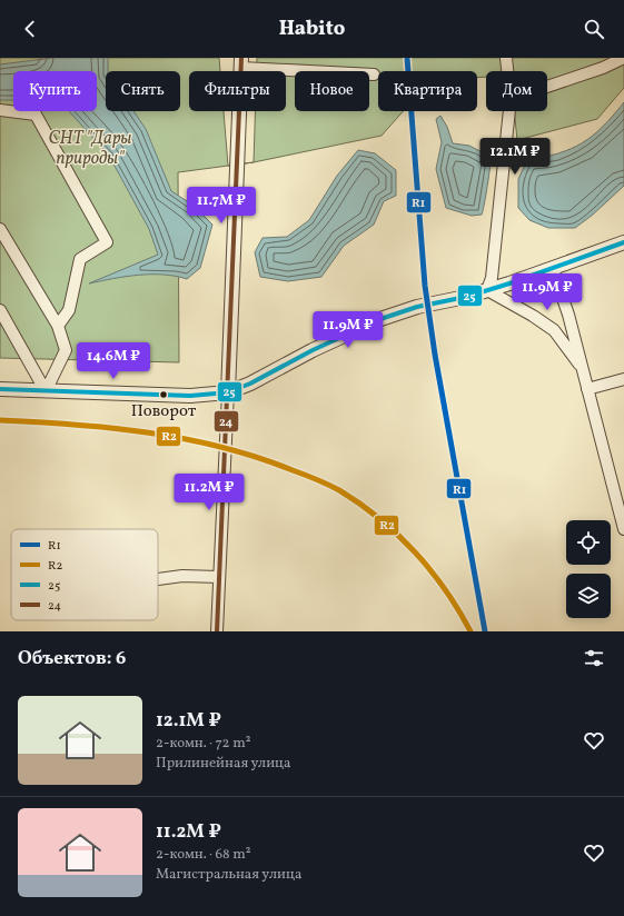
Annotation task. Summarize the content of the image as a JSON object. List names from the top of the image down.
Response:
{
  "parks": ["СНТ \"Дары природы\""],
  "places": ["Поворот"],
  "lines": [
    "transit line R1",
    "transit line 24",
    "transit line 25",
    "transit line R2"
  ],
  "legend": [
    "R1",
    "R2",
    "25",
    "24"
  ],
  "page": {
    "header": "Habito",
    "chip": [
      "Купить",
      "Снять",
      "Фильтры",
      "Новое",
      "Квартира",
      "Дом"
    ],
    "price": [
      "12.1M ₽",
      "11.7M ₽",
      "11.9M ₽",
      "11.9M ₽",
      "14.6M ₽",
      "11.2M ₽"
    ],
    "heading": "Объектов: 6",
    "list": [
      {
        "name": "12.1M ₽",
        "note": "2-комн. · 72 m² · Прилинейная улица"
      },
      {
        "name": "11.2M ₽",
        "note": "2-комн. · 68 m² · Магистральная улица"
      }
    ]
  }
}
